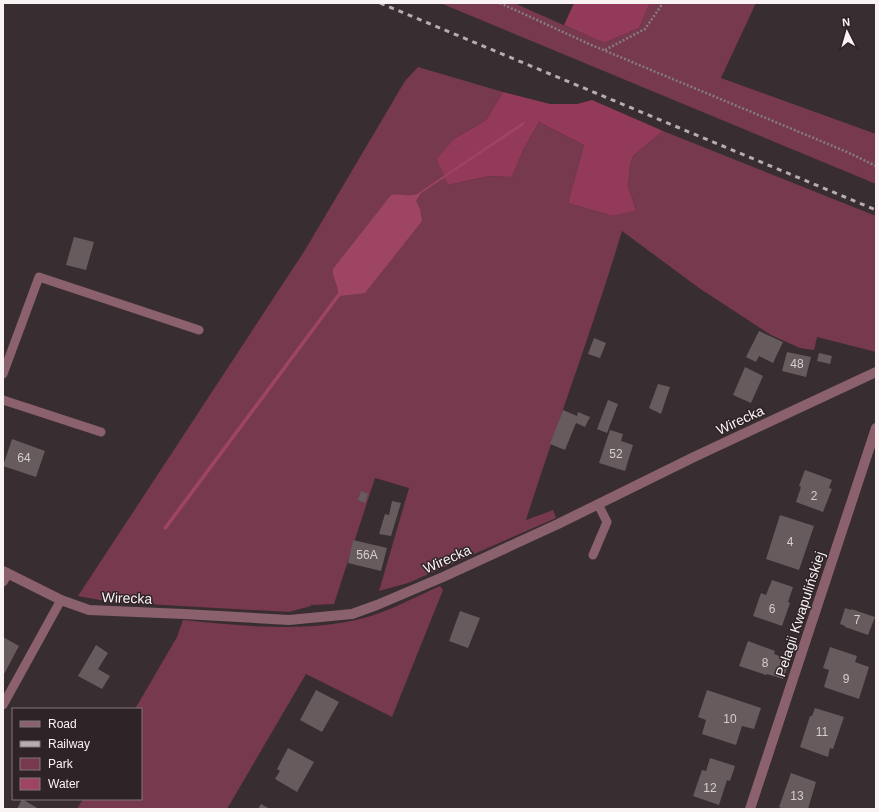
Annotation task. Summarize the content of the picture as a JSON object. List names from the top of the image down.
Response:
{
  "streets": {
    "street": ["Wirecka", "Pelagii Kwapulińskiej"]
  },
  "house_numbers": [
    "48",
    "52",
    "64",
    "2",
    "4",
    "56A",
    "6",
    "7",
    "8",
    "9",
    "10",
    "11",
    "12",
    "13"
  ],
  "legend": [
    "Road",
    "Railway",
    "Park",
    "Water"
  ],
  "north": "top"
}
